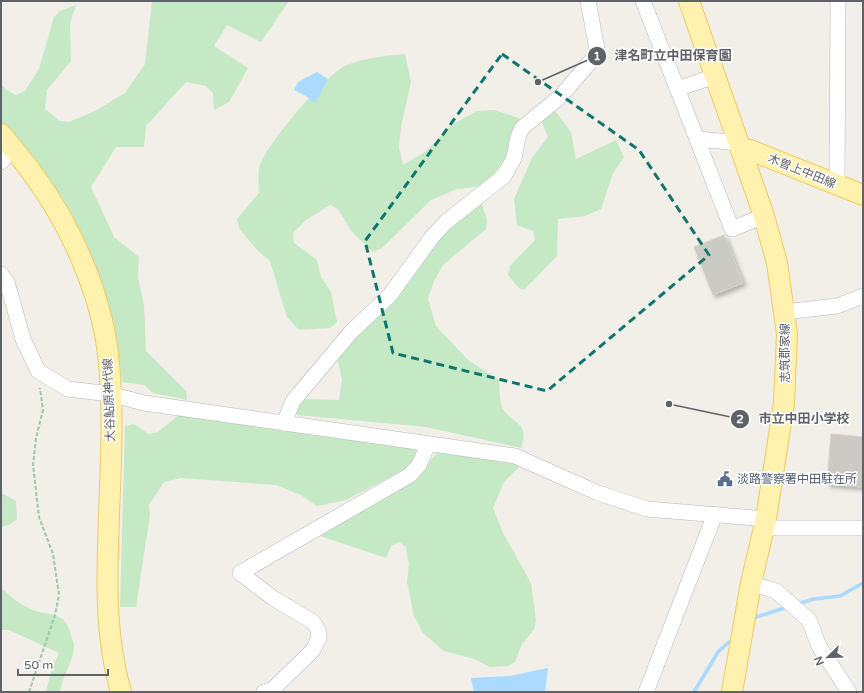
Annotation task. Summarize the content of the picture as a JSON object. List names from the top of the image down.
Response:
{
  "streets": {
    "main road": ["木曽上中田線", "志筑郡家線", "大谷鮎原神代線"]
  },
  "crossings": [
    ["木曽上中田線", "志筑郡家線"]
  ],
  "places": {
    "other": ["津名町立中田保育園", "市立中田小学校"],
    "public building": ["淡路警察署中田駐在所"]
  },
  "scale_bar": "50 m",
  "north": "bottom left"
}
